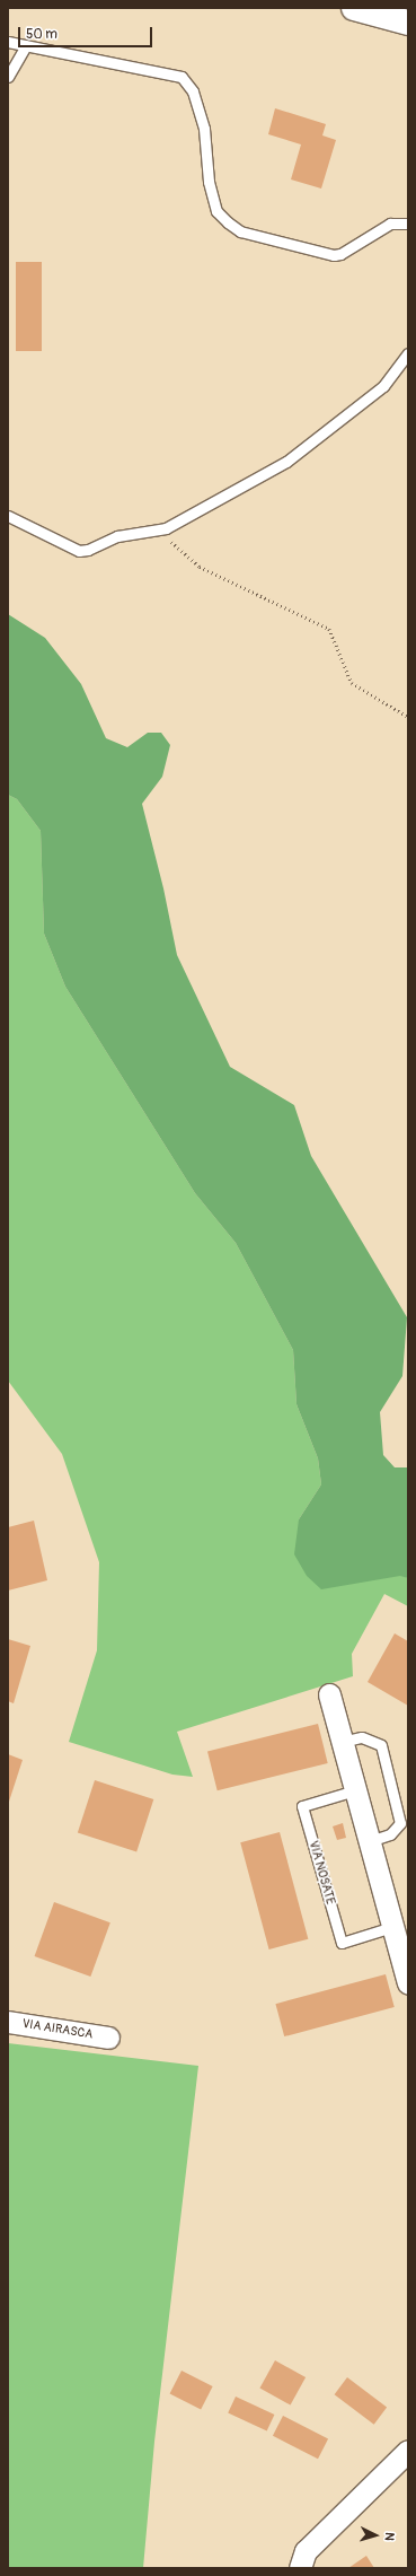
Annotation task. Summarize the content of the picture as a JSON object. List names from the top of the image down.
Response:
{
  "streets": {
    "street": ["VIA AIRASCA"],
    "lane": ["VIA NOSATE"]
  },
  "scale_bar": "50 m",
  "north": "right"
}
